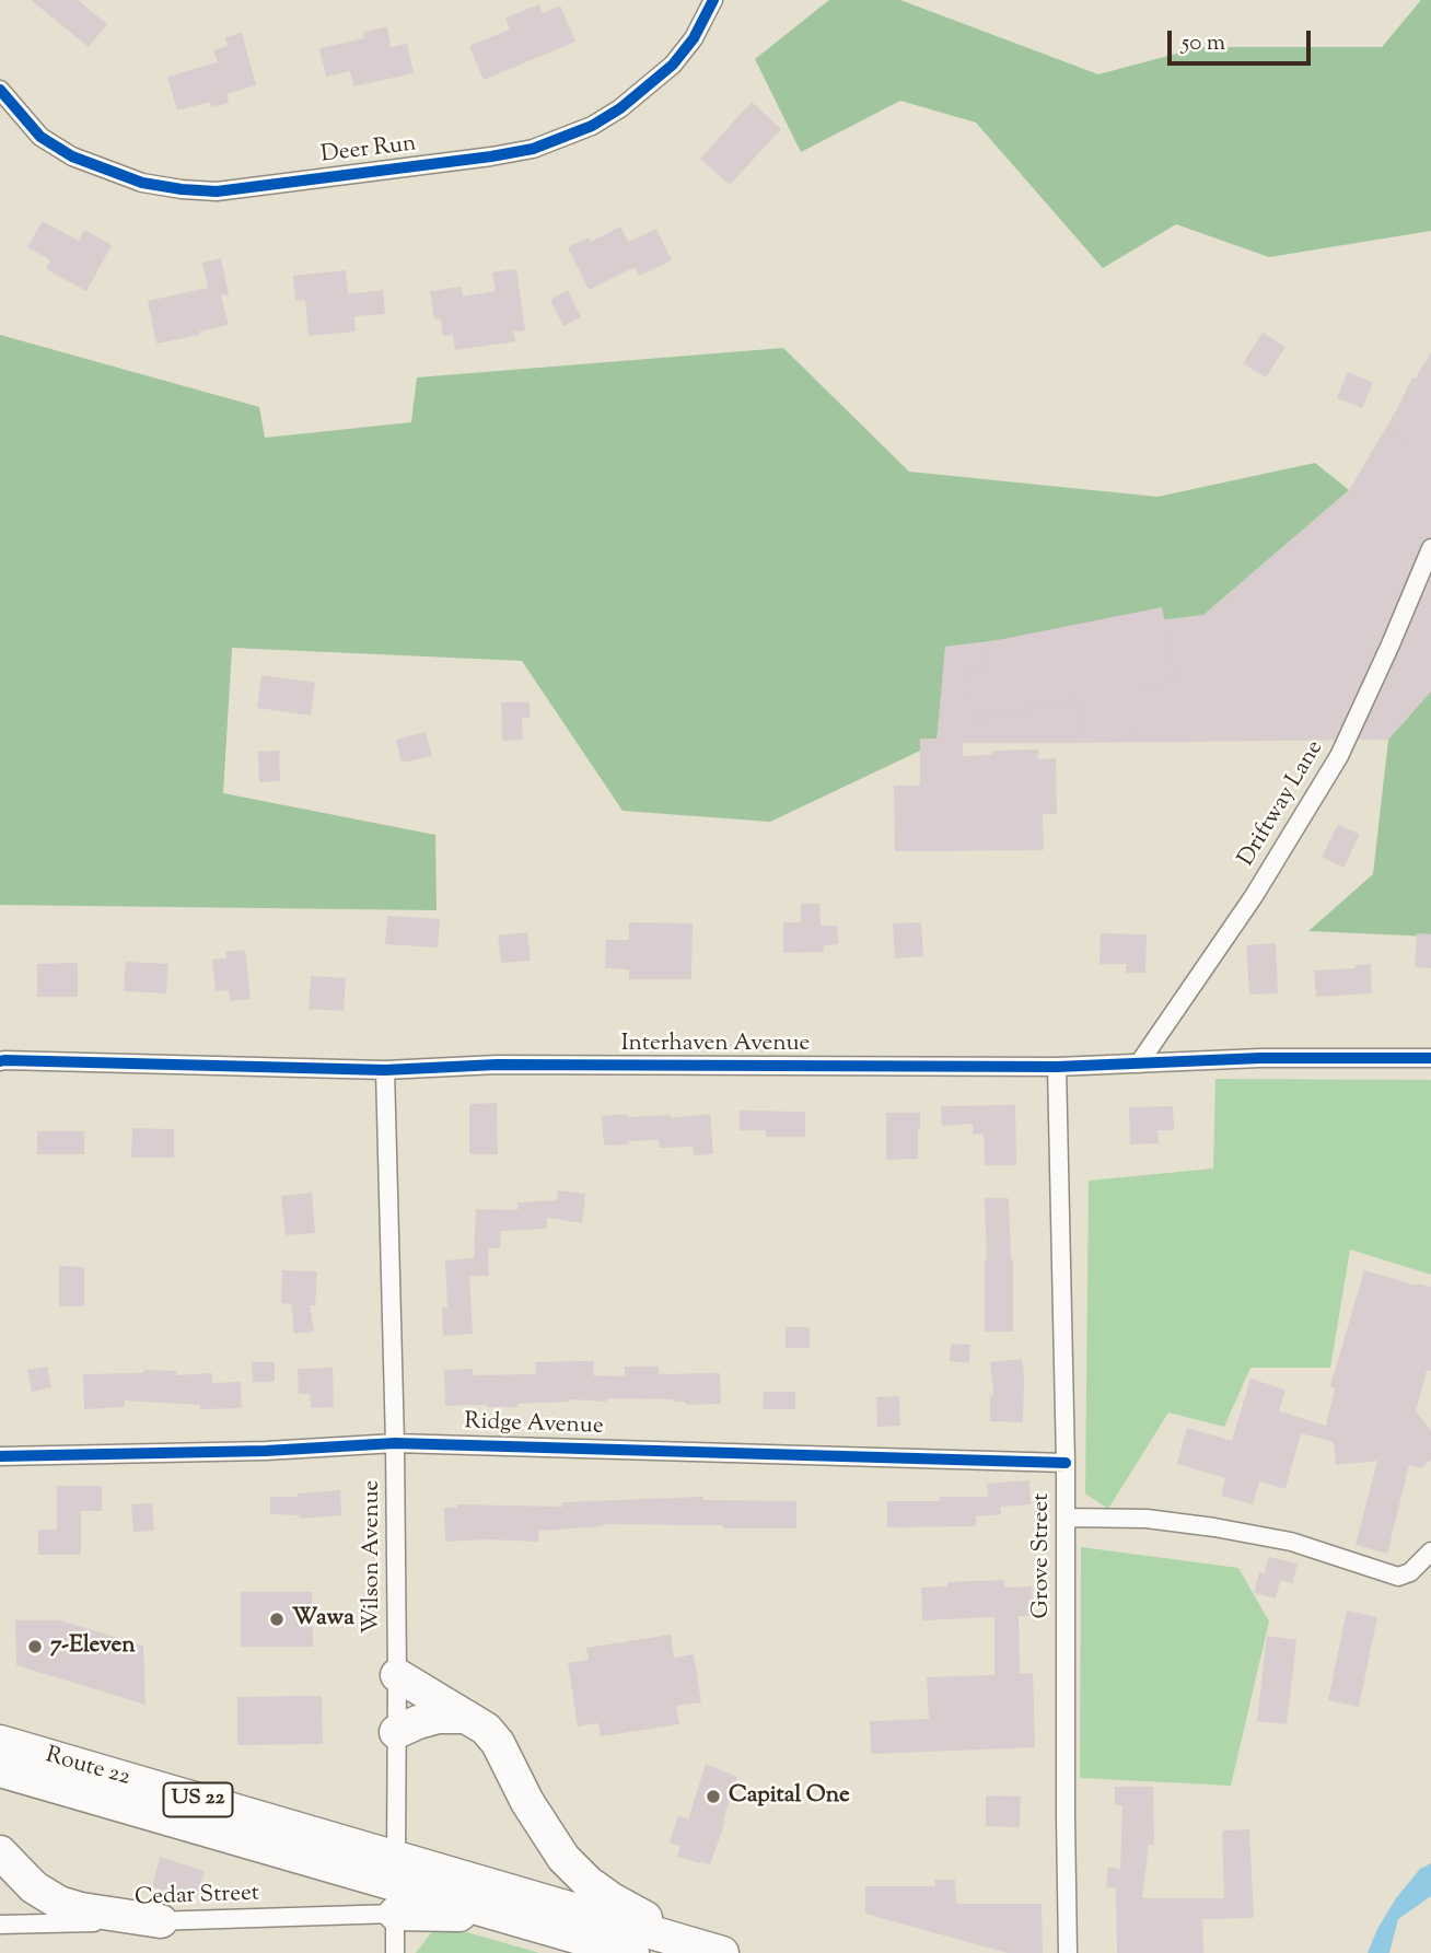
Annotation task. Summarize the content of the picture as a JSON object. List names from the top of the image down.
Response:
{
  "streets": {
    "highway": ["Route 22", "US 22"],
    "street": [
      "Deer Run",
      "Driftway Lane",
      "Interhaven Avenue",
      "Ridge Avenue",
      "Grove Street",
      "Wilson Avenue",
      "Cedar Street"
    ]
  },
  "crossings": [
    ["Driftway Lane", "Interhaven Avenue"],
    ["Interhaven Avenue", "Grove Street"],
    ["Interhaven Avenue", "Wilson Avenue"],
    ["Ridge Avenue", "Grove Street"],
    ["Ridge Avenue", "Wilson Avenue"],
    ["Wilson Avenue", "Route 22"],
    ["Wilson Avenue", "US 22"],
    ["Wilson Avenue", "Cedar Street"],
    ["Route 22", "US 22"],
    ["Route 22", "Cedar Street"],
    ["US 22", "Cedar Street"]
  ],
  "places": ["Wawa", "7-Eleven", "Capital One"],
  "scale_bar": "50 m"
}
